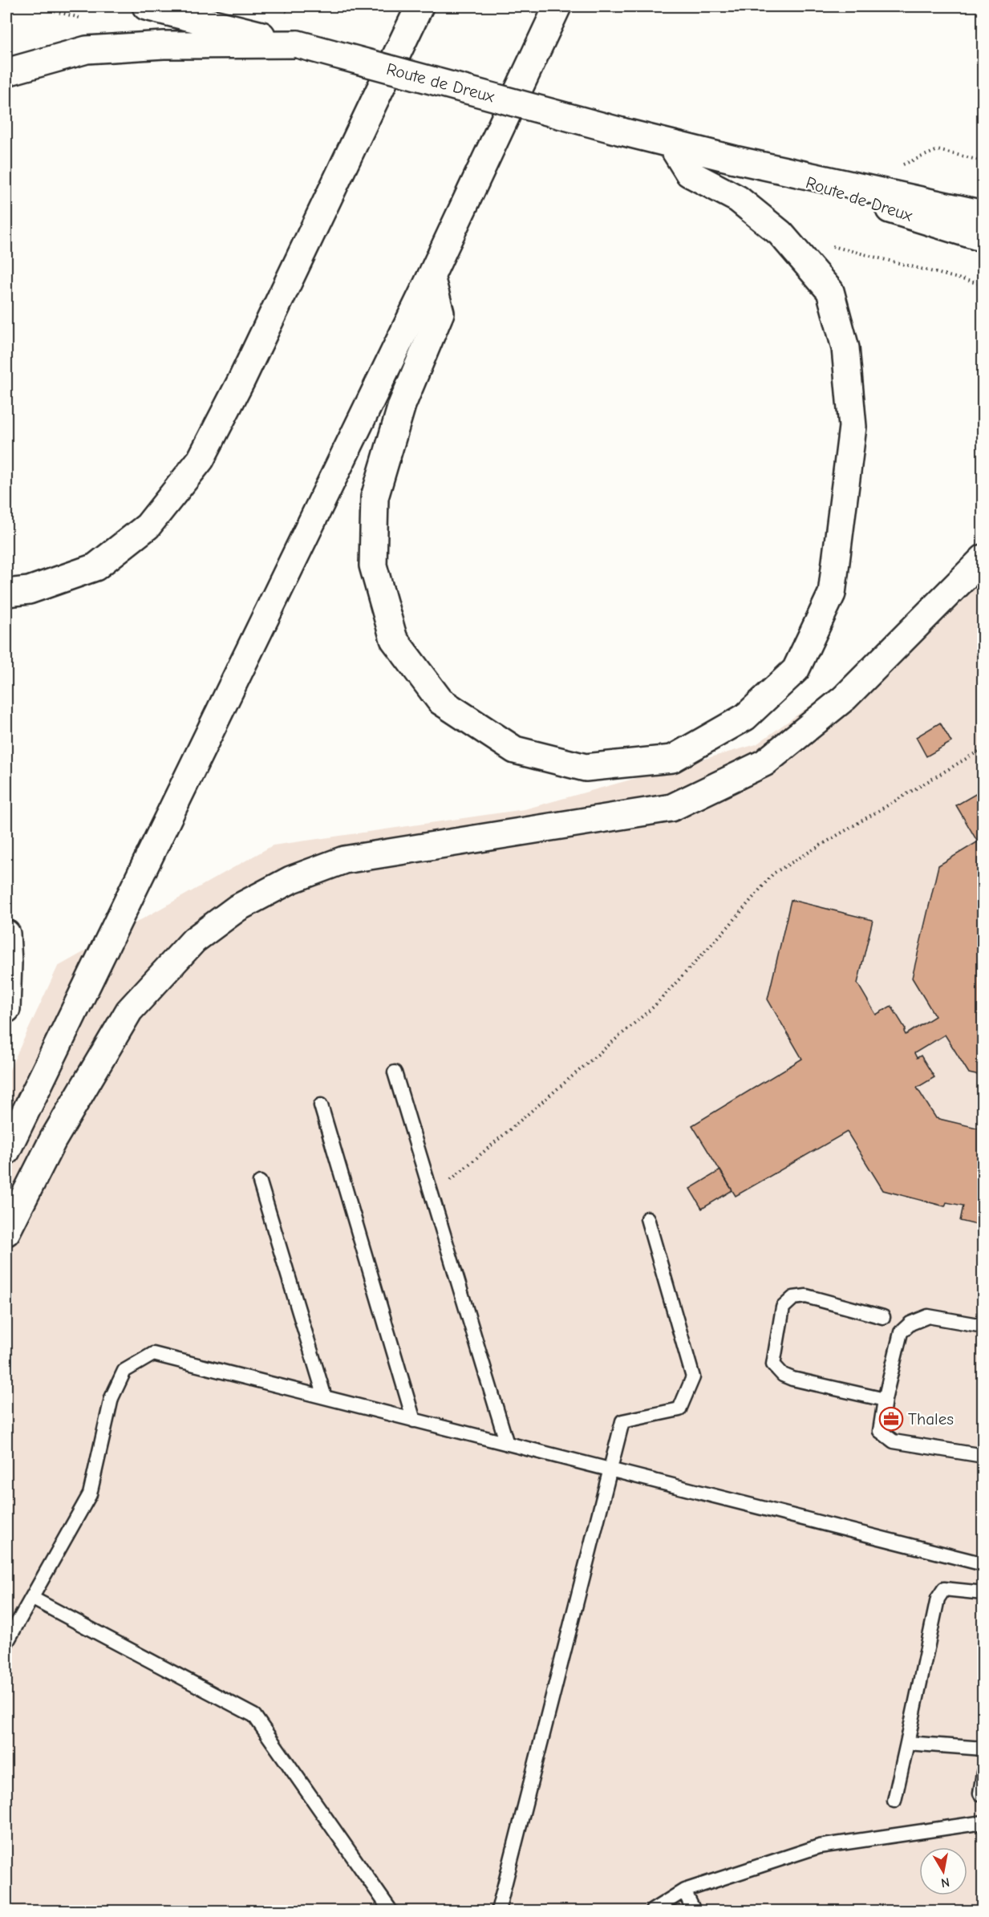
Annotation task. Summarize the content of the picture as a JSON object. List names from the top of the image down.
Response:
{
  "streets": {
    "main road": ["Route de Dreux"]
  },
  "places": {
    "office": ["Thales"]
  },
  "north": "bottom"
}
